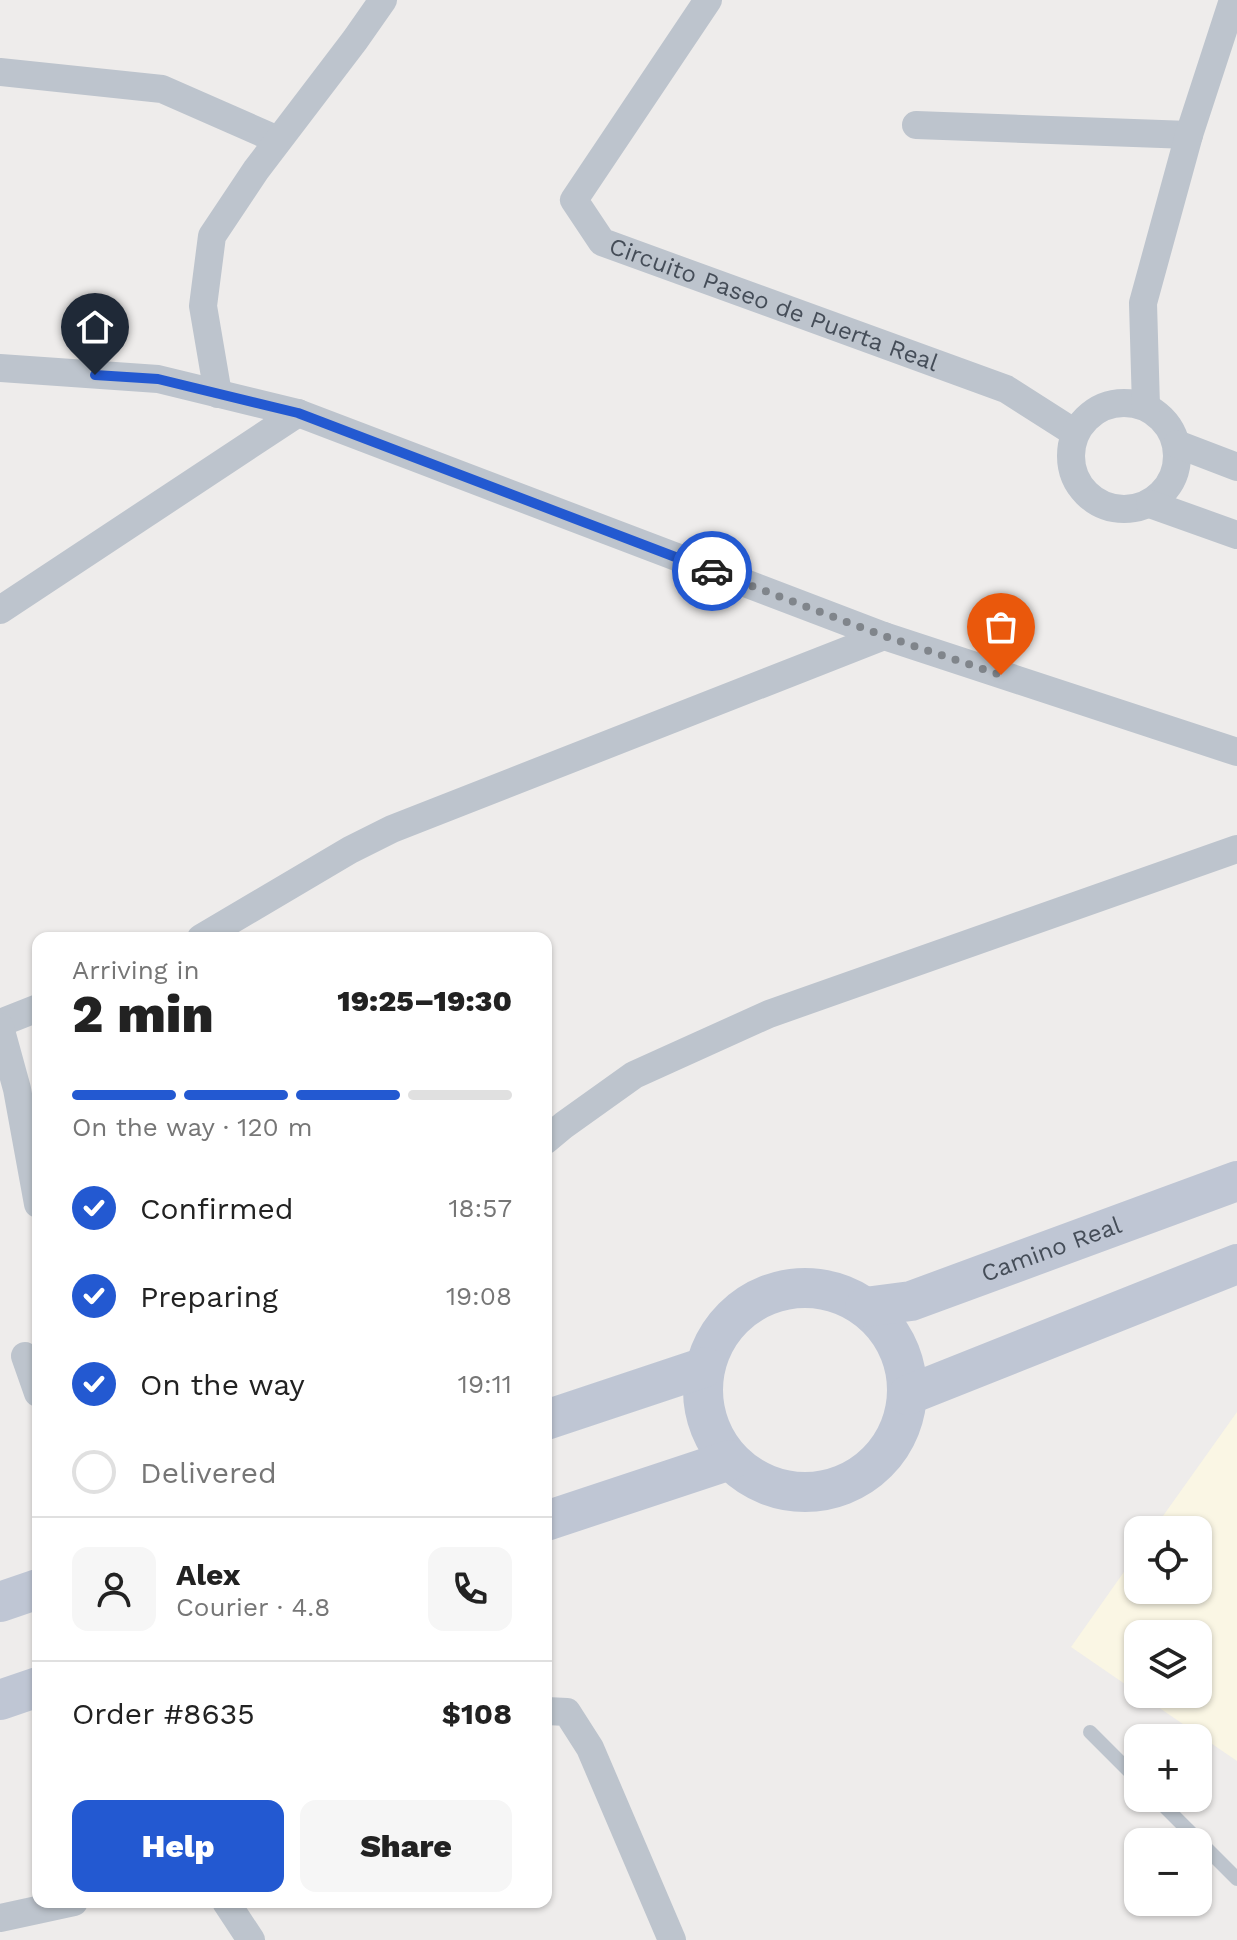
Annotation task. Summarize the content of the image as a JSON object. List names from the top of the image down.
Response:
{
  "streets": {
    "main road": ["Camino Real"],
    "street": ["Circuito Paseo de Puerta Real"]
  },
  "page": {
    "heading": ["2 min", "Arriving in", "19:25–19:30"],
    "panel": [
      "Alex",
      "Courier · 4.8",
      "Order #8635",
      "$108"
    ],
    "bar": "On the way · 120 m",
    "list": [
      ["Confirmed", "18:57"],
      ["Preparing", "19:08"],
      ["On the way", "19:11"],
      "Delivered"
    ],
    "map_buttons": ["+", "−"],
    "buttons": ["Help", "Share"]
  }
}
